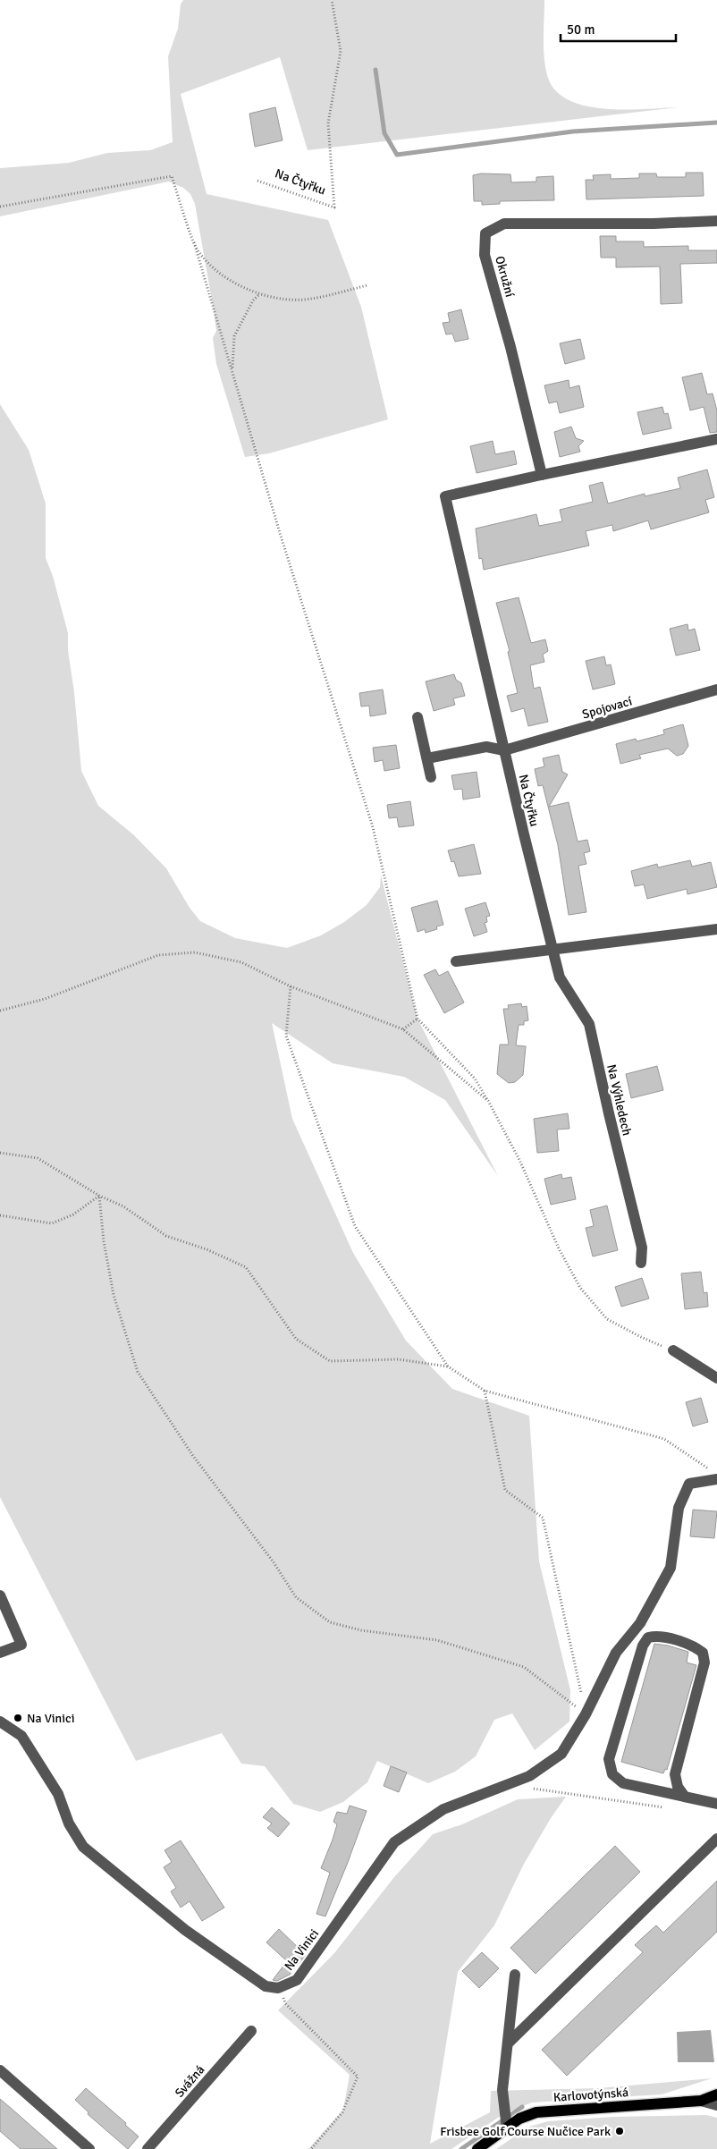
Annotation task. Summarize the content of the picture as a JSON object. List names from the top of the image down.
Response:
{
  "streets": {
    "main road": ["Karlovotýnská"],
    "street": [
      "Na Čtyřku",
      "Okružní",
      "Spojovací",
      "Na Výhledech",
      "Na Vinici",
      "Svážná"
    ]
  },
  "crossings": [
    ["Na Čtyřku", "Okružní"],
    ["Na Čtyřku", "Spojovací"],
    ["Na Čtyřku", "Na Výhledech"]
  ],
  "places": ["Na Vinici", "Frisbee Golf Course Nučice Park"],
  "scale_bar": "50 m"
}
